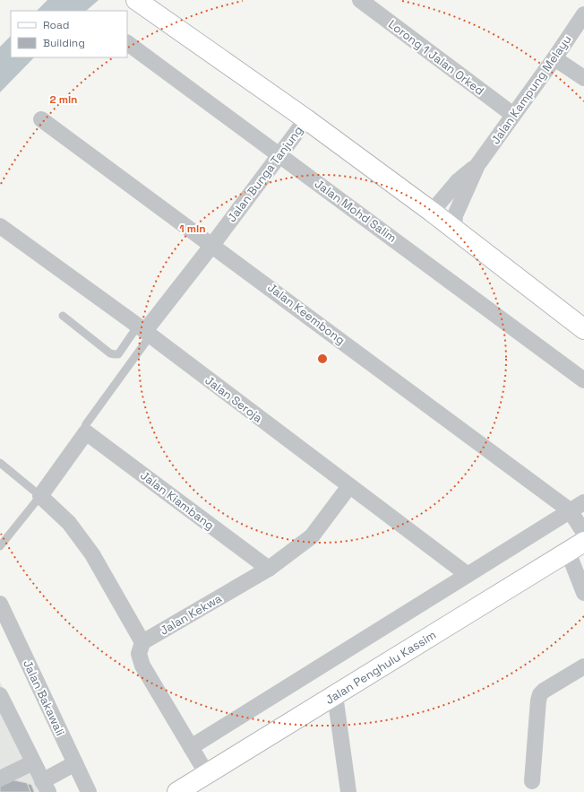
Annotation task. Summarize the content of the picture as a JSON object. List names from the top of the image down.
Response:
{
  "streets": {
    "street": [
      "Lorong 1 Jalan Orked",
      "Jalan Kampung Melayu",
      "Jalan Bunga Tanjung",
      "Jalan Mohd Salim",
      "Jalan Keembong",
      "Jalan Seroja",
      "Jalan Kiambang",
      "Jalan Kekwa",
      "Jalan Penghulu Kassim",
      "Jalan Bakawali"
    ]
  },
  "crossings": [
    ["Lorong 1 Jalan Orked", "Jalan Kampung Melayu"],
    ["Jalan Bunga Tanjung", "Jalan Mohd Salim"],
    ["Jalan Bunga Tanjung", "Jalan Keembong"],
    ["Jalan Bunga Tanjung", "Jalan Seroja"],
    ["Jalan Seroja", "Jalan Kekwa"],
    ["Jalan Kiambang", "Jalan Kekwa"]
  ],
  "legend": ["Road", "Building"],
  "rings": ["2 min", "1 min"]
}
